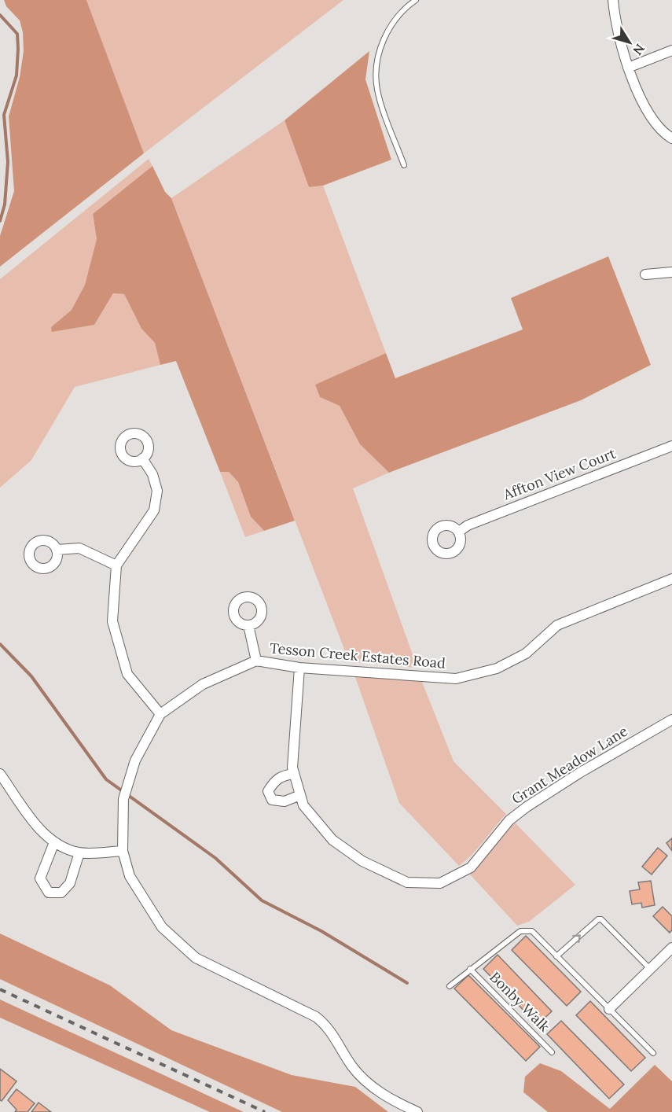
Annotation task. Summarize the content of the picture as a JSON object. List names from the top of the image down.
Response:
{
  "streets": {
    "street": ["Affton View Court", "Tesson Creek Estates Road", "Grant Meadow Lane"],
    "lane": ["Bonby Walk"]
  },
  "crossings": [
    ["Tesson Creek Estates Road", "Grant Meadow Lane"]
  ],
  "north": "bottom right"
}
